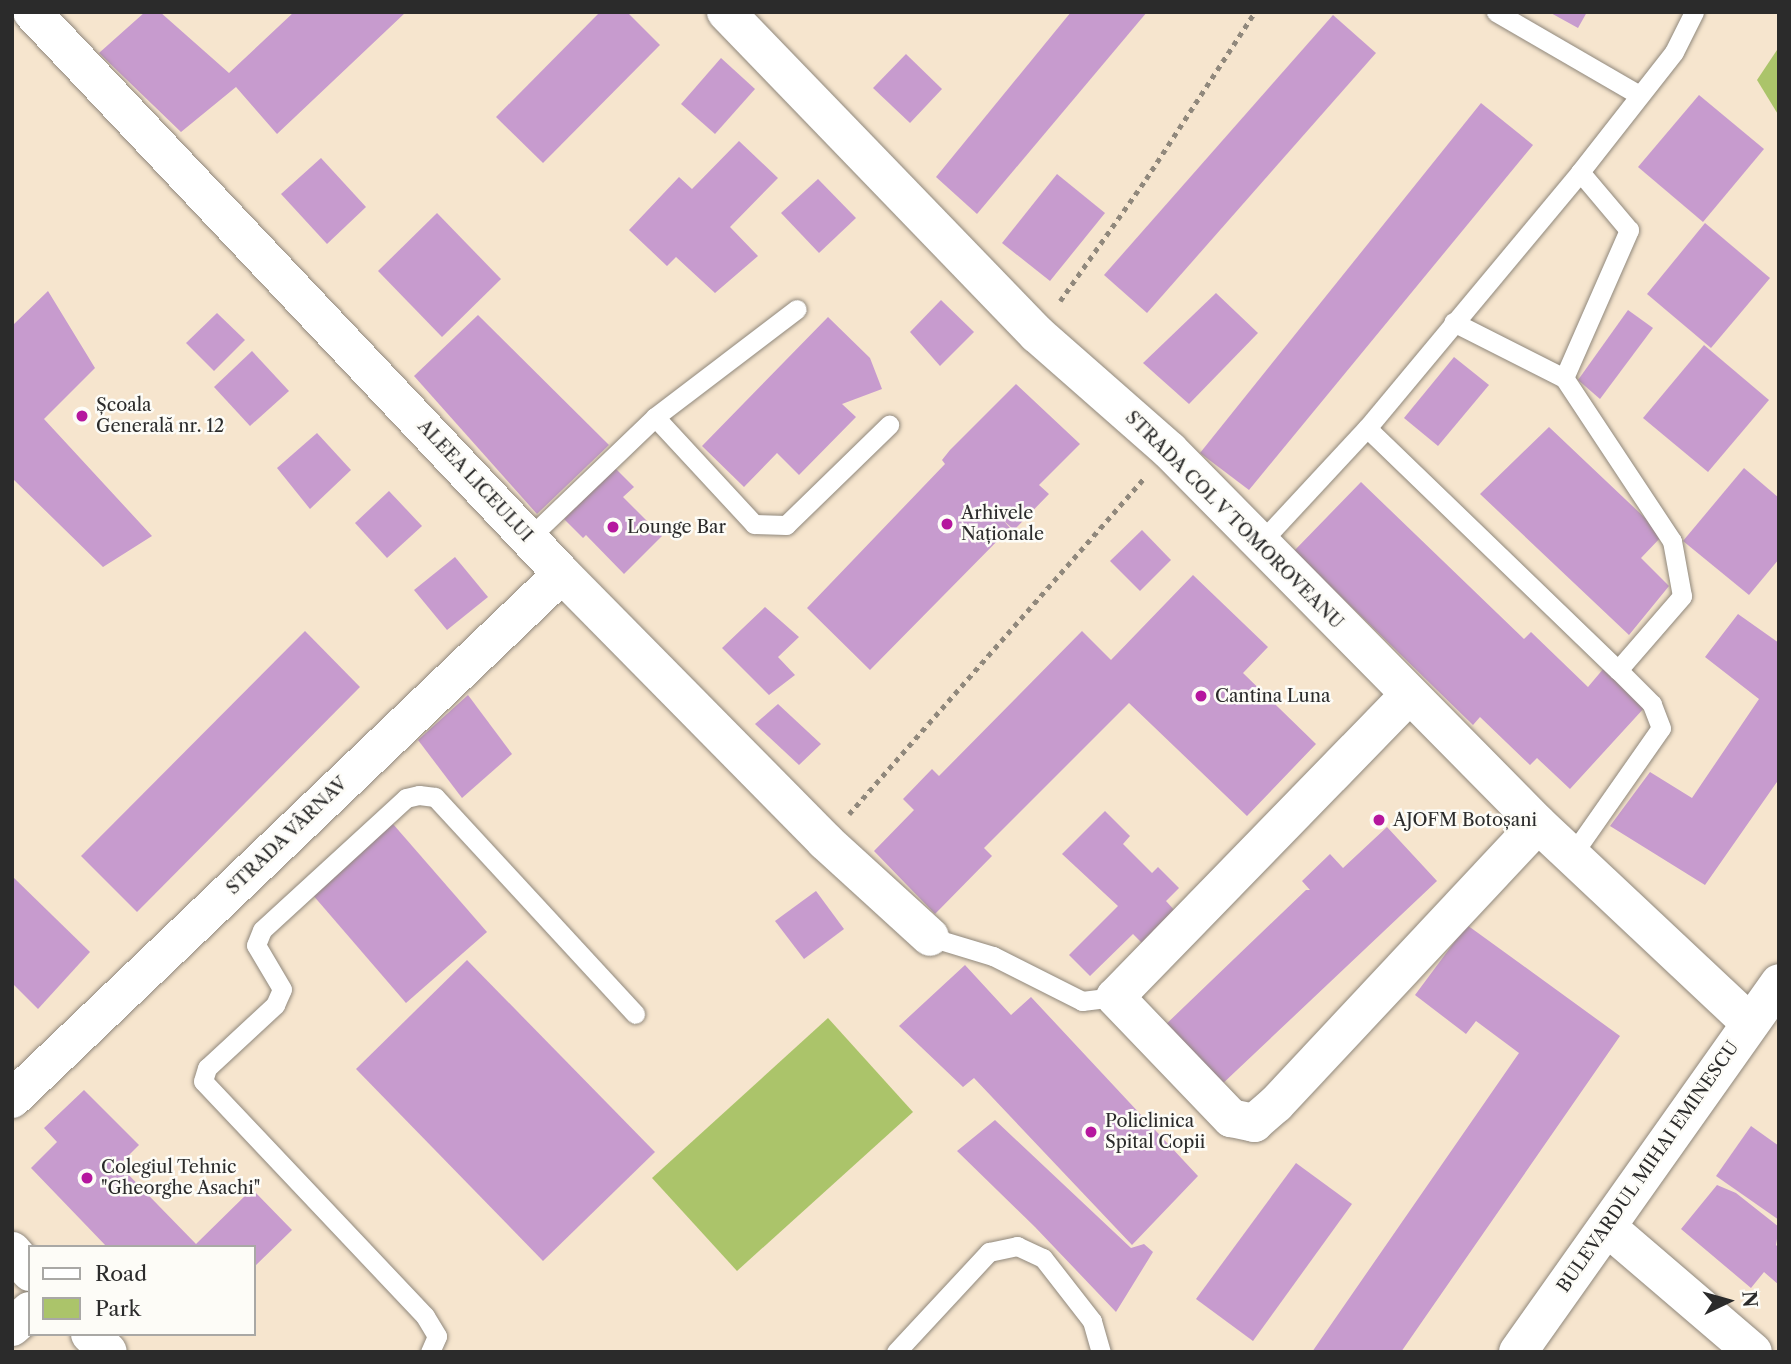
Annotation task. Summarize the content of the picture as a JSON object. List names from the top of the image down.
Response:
{
  "streets": {
    "street": [
      "ALEEA LICEULUI",
      "STRADA COL V TOMOROVEANU",
      "STRADA VÂRNAV",
      "BULEVARDUL MIHAI EMINESCU"
    ]
  },
  "crossings": [
    ["ALEEA LICEULUI", "STRADA VÂRNAV"],
    ["STRADA COL V TOMOROVEANU", "BULEVARDUL MIHAI EMINESCU"]
  ],
  "places": [
    "Școala Generală nr. 12",
    "Arhivele Naționale",
    "Lounge Bar",
    "Cantina Luna",
    "AJOFM Botoșani",
    "Policlinica Spital Copii",
    "Colegiul Tehnic \"Gheorghe Asachi\""
  ],
  "legend": ["Road", "Park"],
  "north": "right"
}
